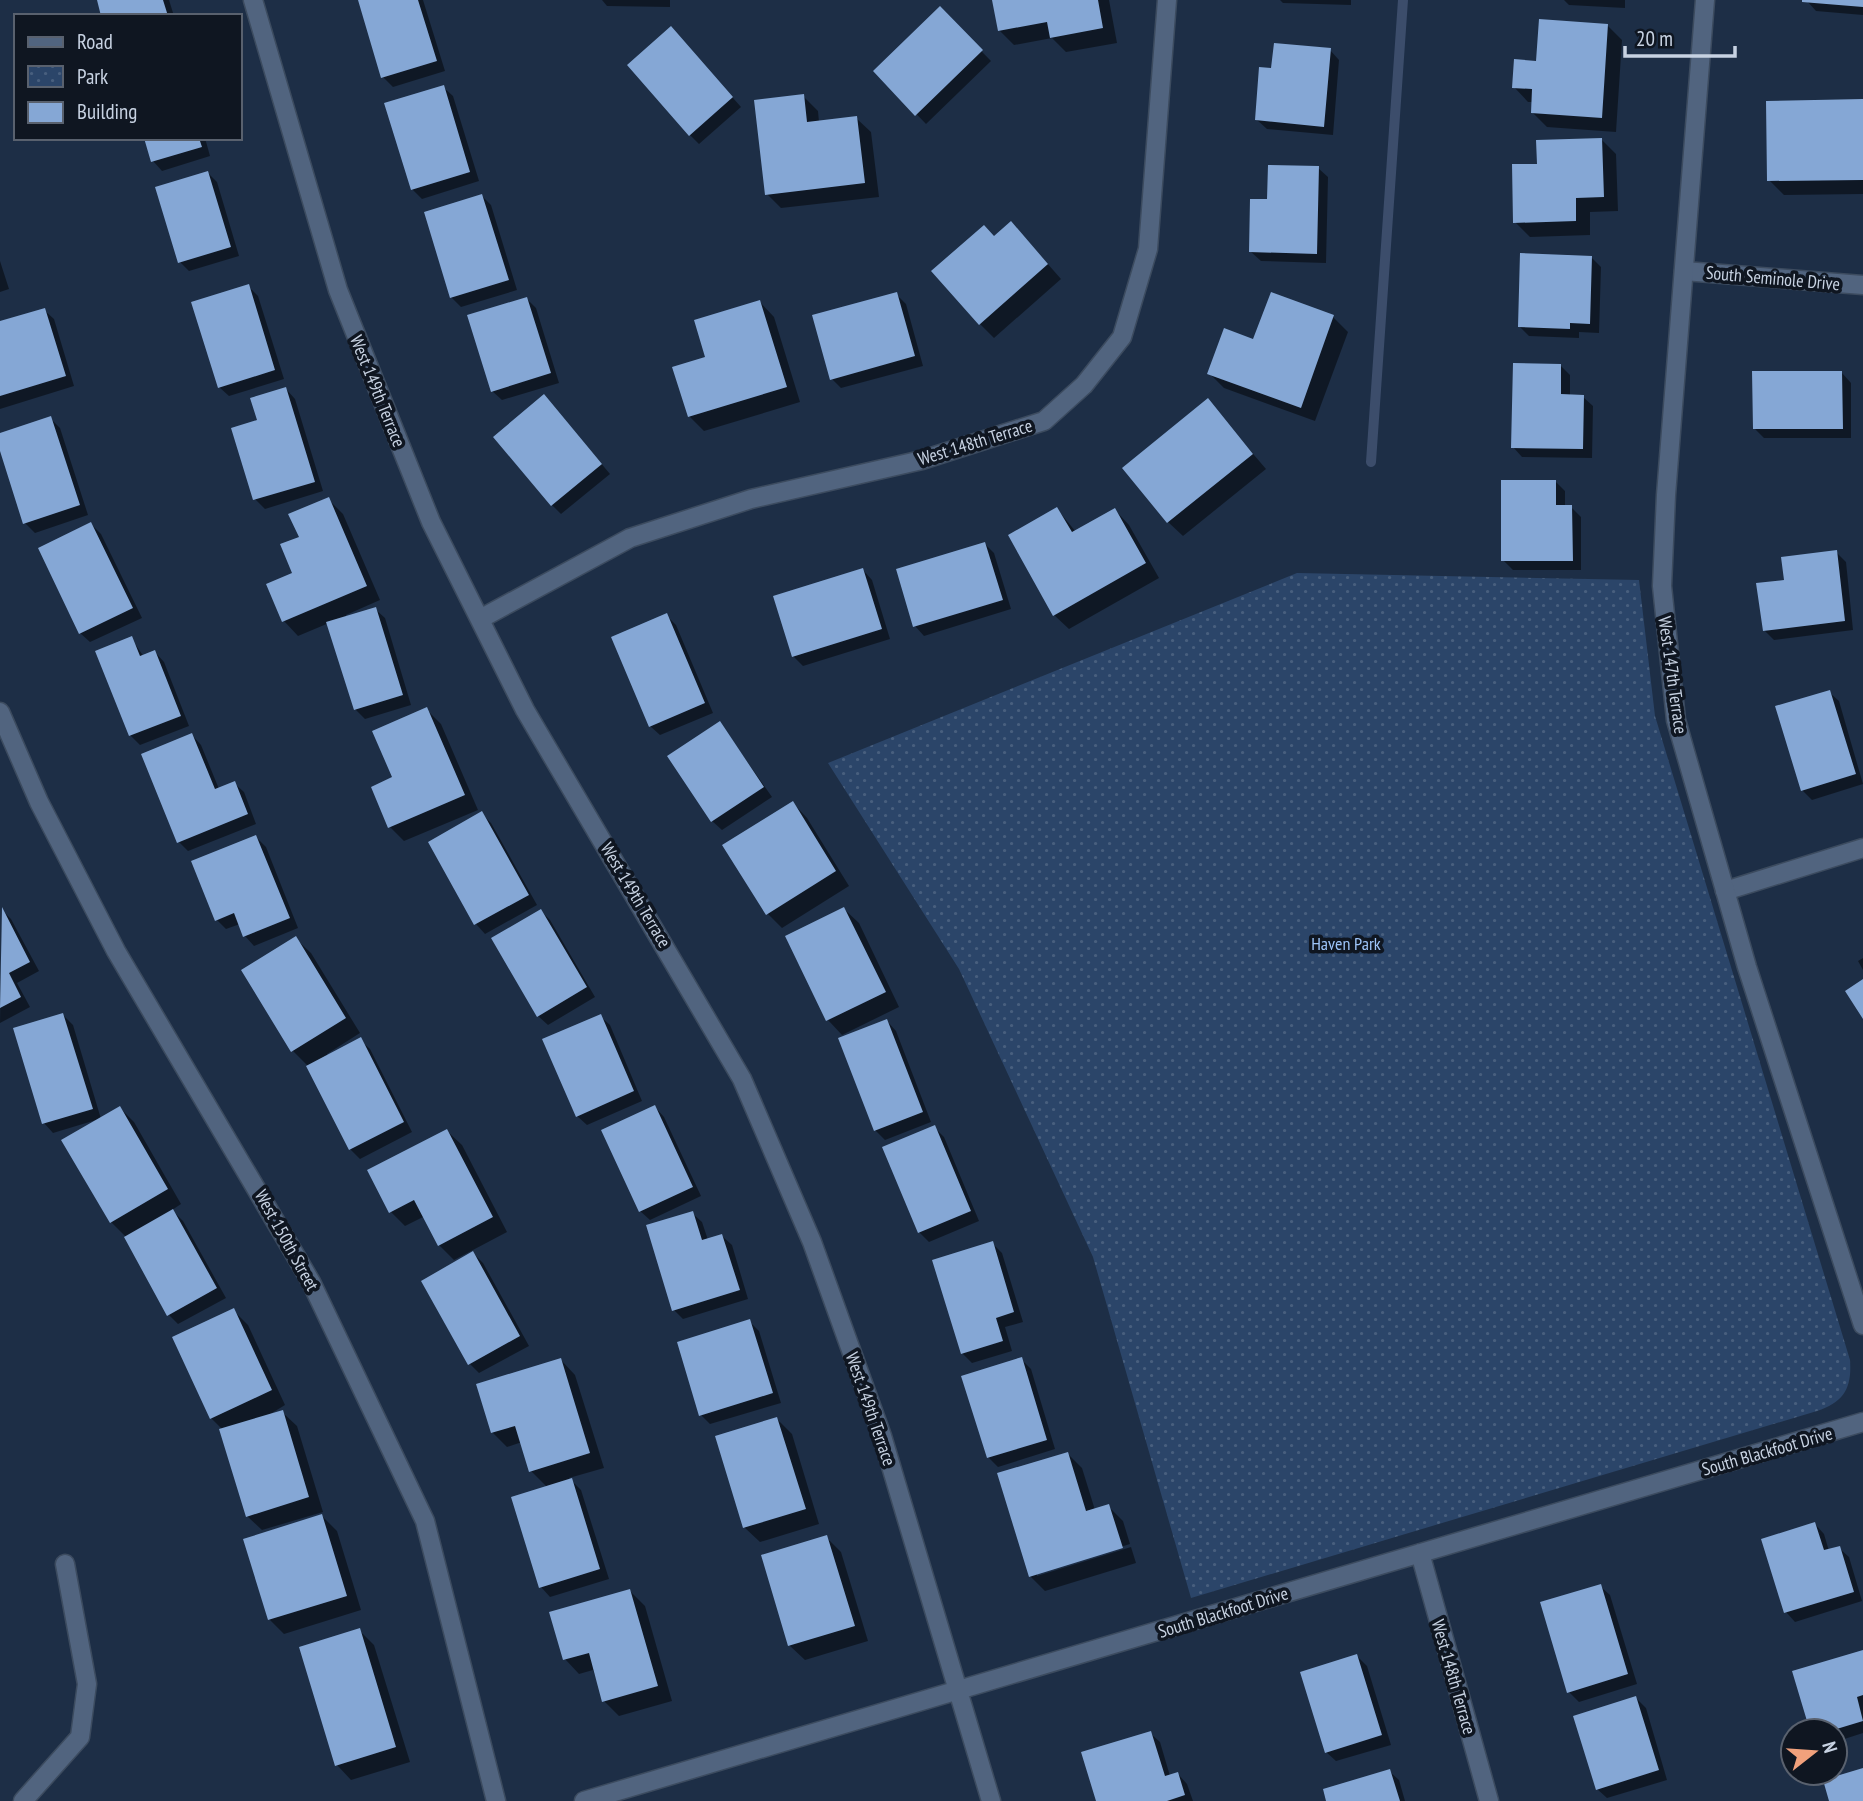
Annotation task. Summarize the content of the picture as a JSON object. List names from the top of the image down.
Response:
{
  "streets": {
    "street": [
      "South Seminole Drive",
      "West 149th Terrace",
      "West 148th Terrace",
      "West 147th Terrace",
      "West 150th Street",
      "South Blackfoot Drive"
    ]
  },
  "crossings": [
    ["South Seminole Drive", "West 147th Terrace"],
    ["West 149th Terrace", "West 148th Terrace"],
    ["West 149th Terrace", "South Blackfoot Drive"],
    ["West 148th Terrace", "South Blackfoot Drive"]
  ],
  "parks": ["Haven Park"],
  "legend": ["Road", "Park", "Building"],
  "scale_bar": "20 m",
  "north": "right"
}
